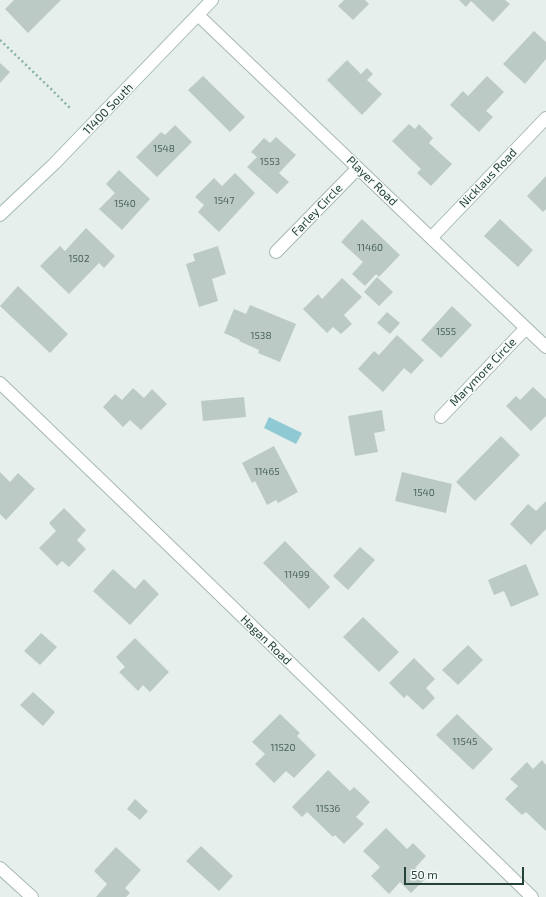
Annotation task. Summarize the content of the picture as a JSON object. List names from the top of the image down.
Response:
{
  "streets": {
    "street": [
      "11400 South",
      "Nicklaus Road",
      "Player Road",
      "Farley Circle",
      "Marymore Circle",
      "Hagan Road"
    ]
  },
  "crossings": [
    ["11400 South", "Player Road"],
    ["Nicklaus Road", "Player Road"],
    ["Player Road", "Farley Circle"],
    ["Player Road", "Marymore Circle"]
  ],
  "house_numbers": [
    "1548",
    "1553",
    "1547",
    "1540",
    "11460",
    "1502",
    "1555",
    "1538",
    "11465",
    "1540",
    "11499",
    "11545",
    "11520",
    "11536"
  ],
  "scale_bar": "50 m"
}
